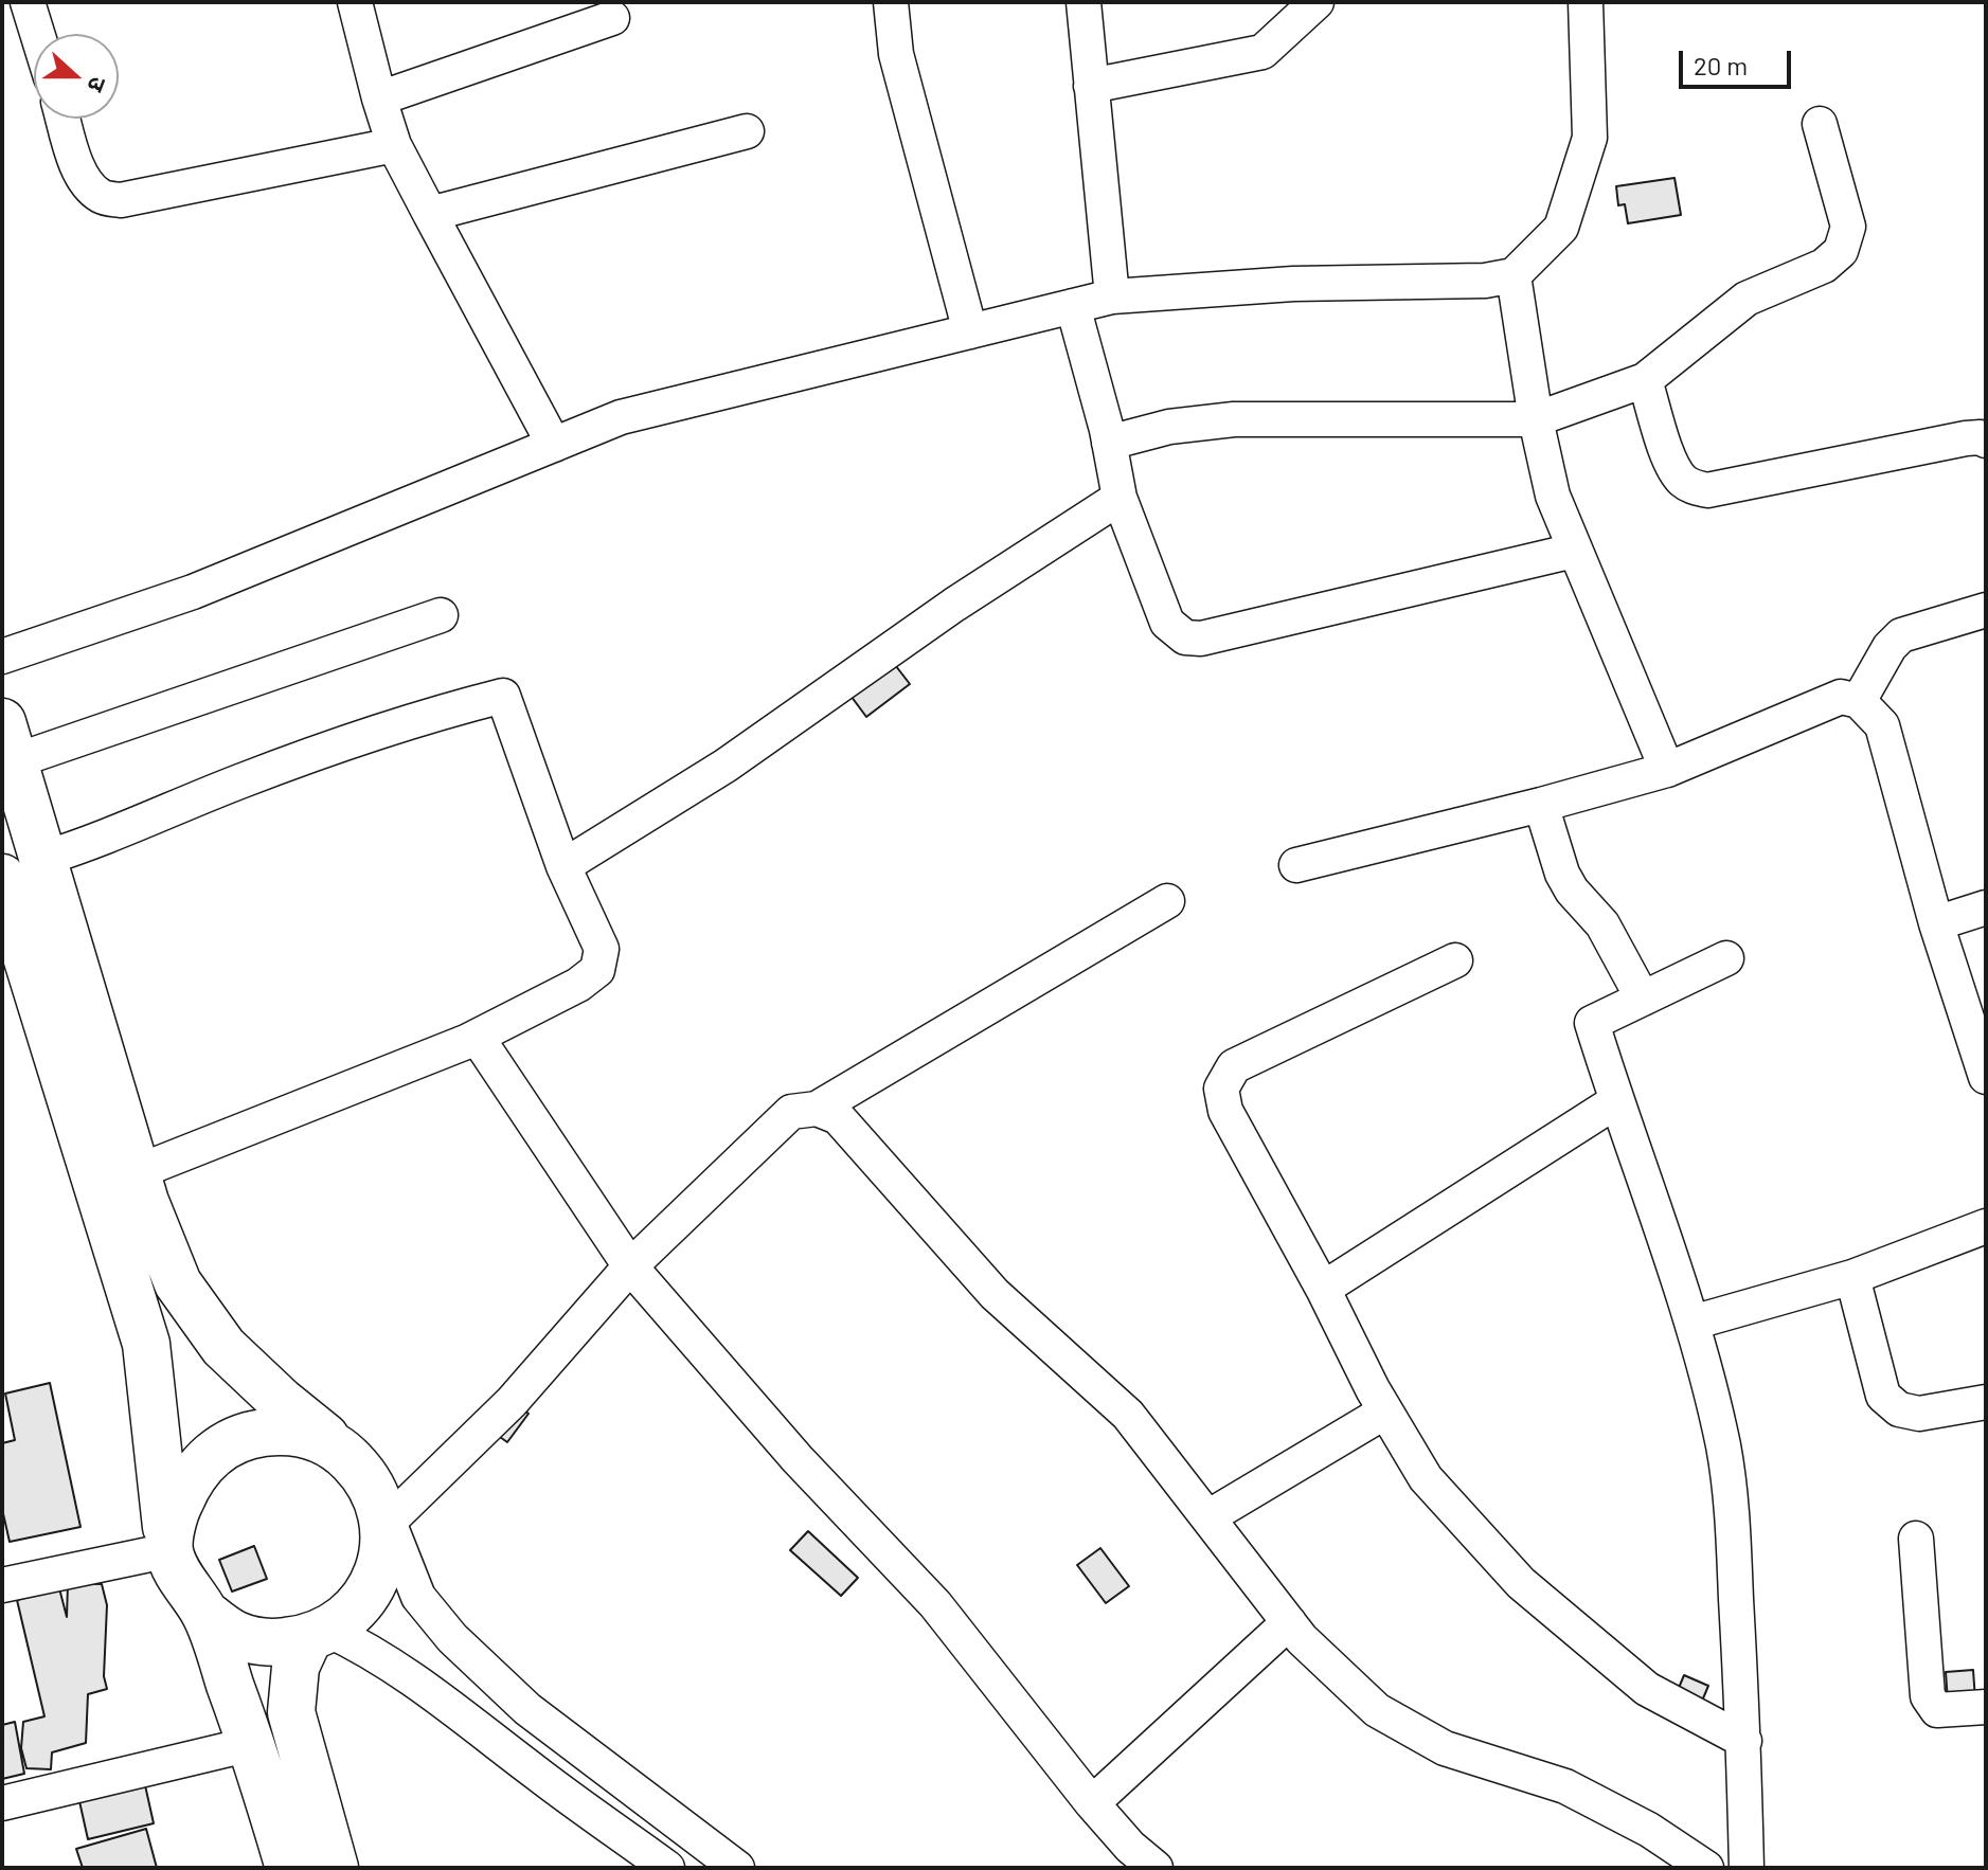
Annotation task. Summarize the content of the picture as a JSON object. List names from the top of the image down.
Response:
{
  "scale_bar": "20 m",
  "north": "right"
}
